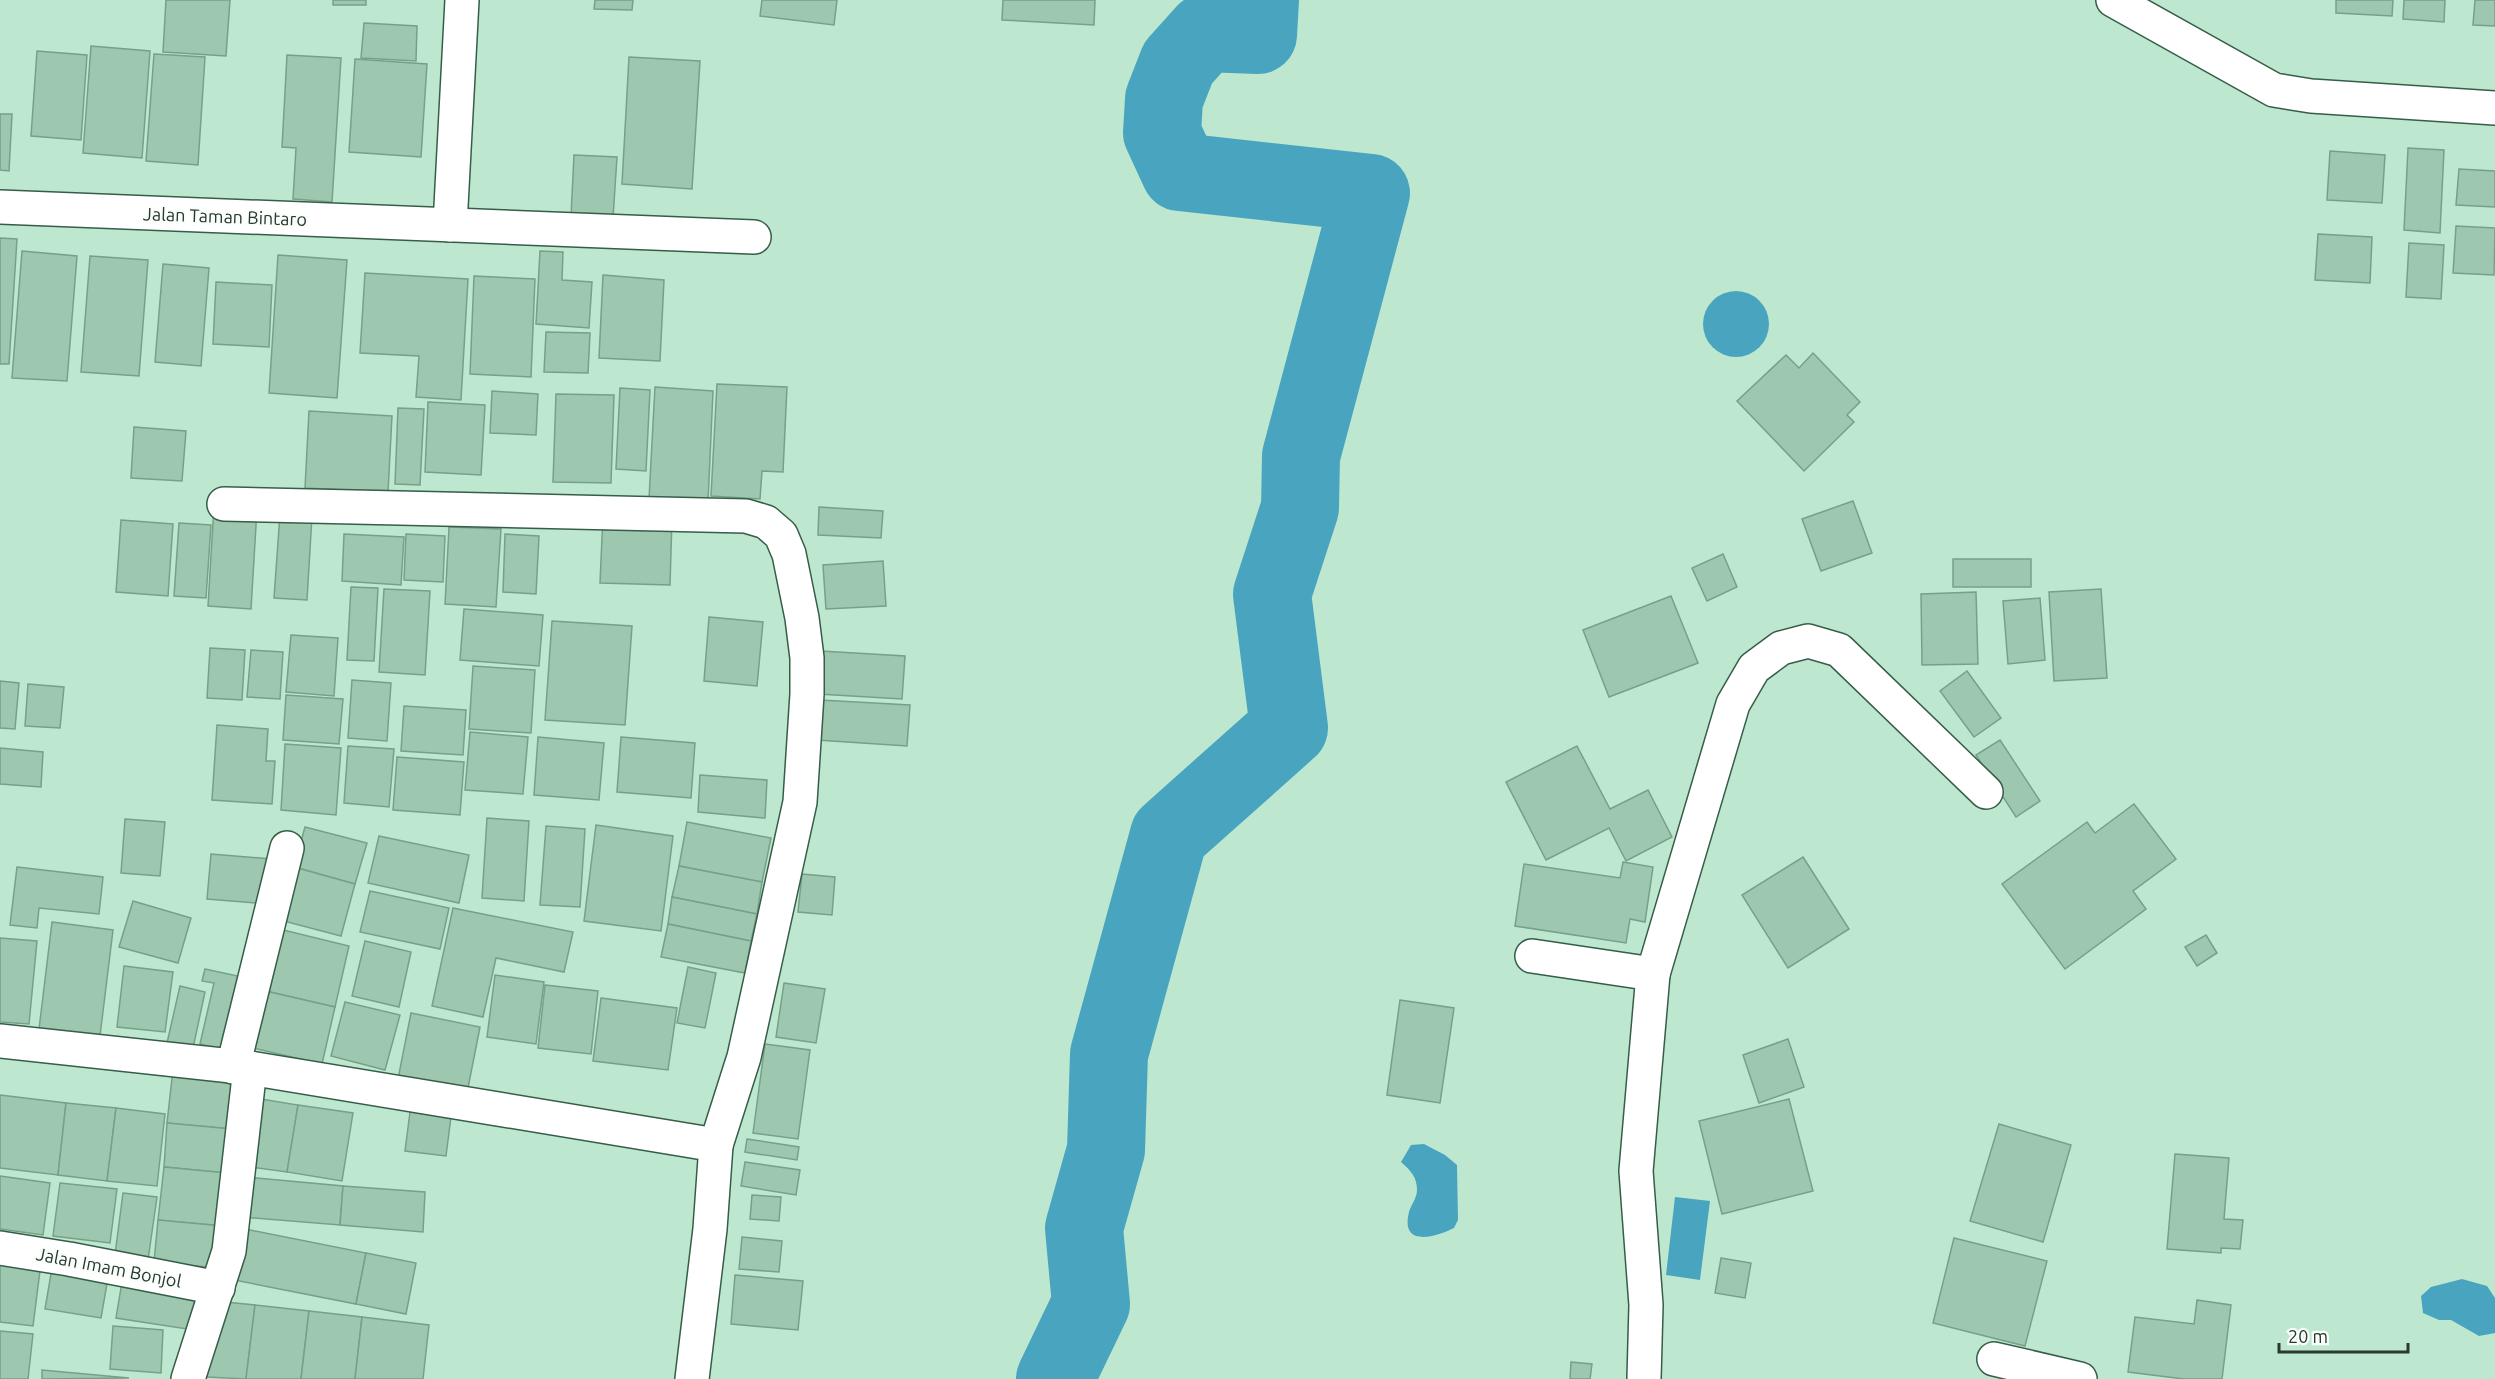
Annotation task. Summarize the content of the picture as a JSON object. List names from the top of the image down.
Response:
{
  "streets": {
    "street": ["Jalan Taman Bintaro", "Jalan Imam Bonjol"]
  },
  "scale_bar": "20 m"
}
